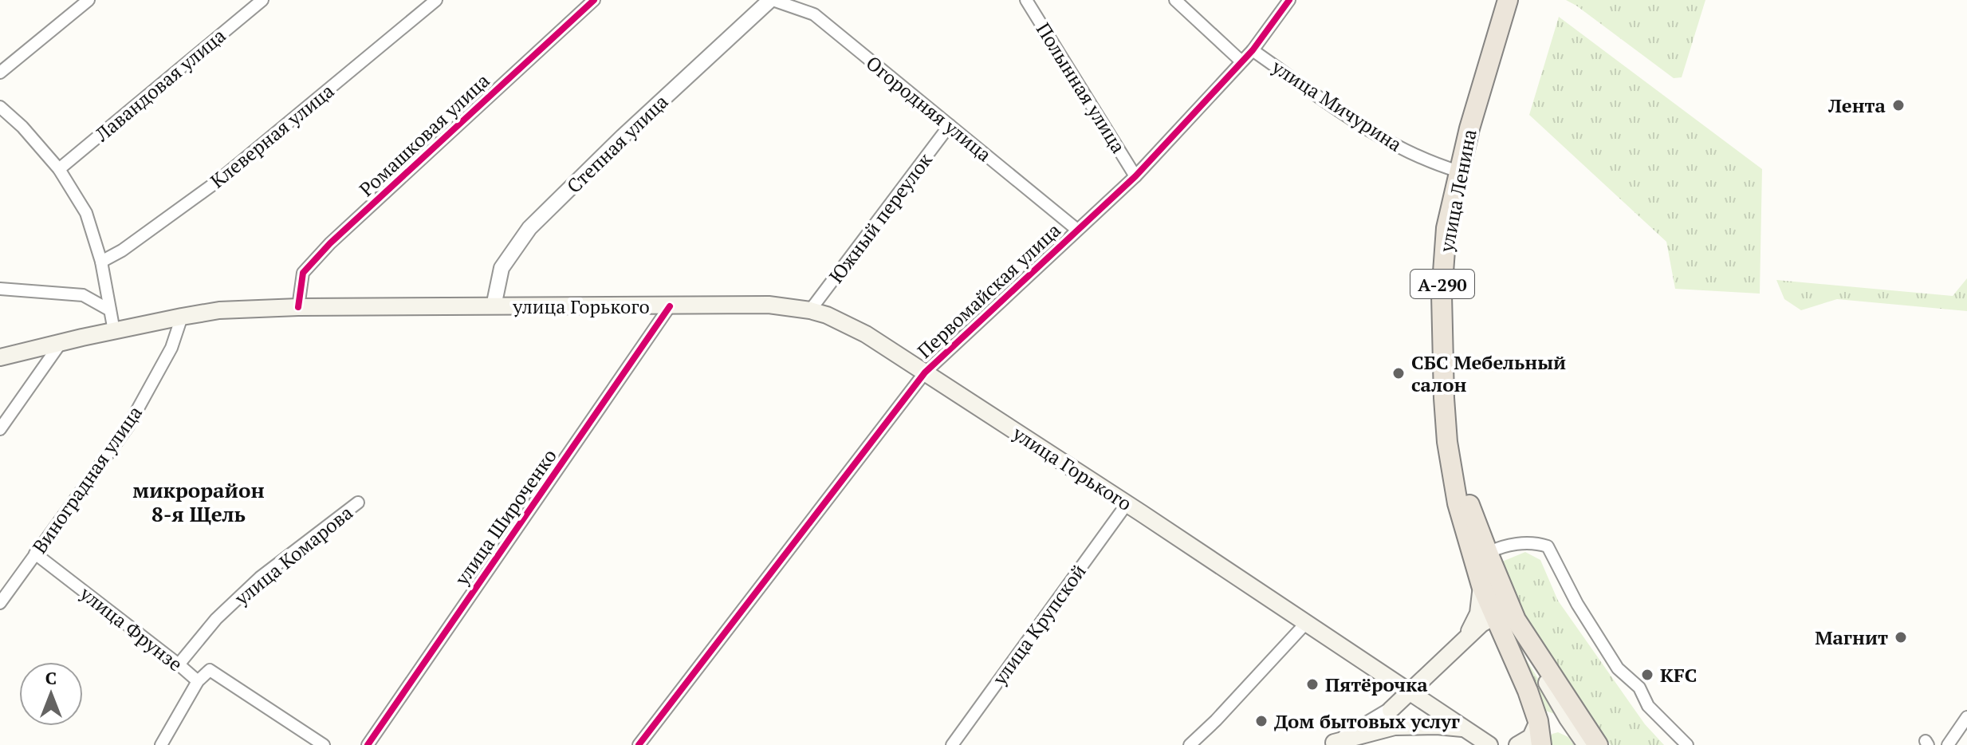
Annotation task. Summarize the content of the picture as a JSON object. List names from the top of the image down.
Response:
{
  "streets": {
    "highway": ["улица Ленина", "А-290"],
    "main road": ["улица Горького"],
    "street": [
      "Лавандовая улица",
      "Полынная улица",
      "улица Мичурина",
      "Огородняя улица",
      "Ромашковая улица",
      "Клеверная улица",
      "Степная улица",
      "Южный переулок",
      "Первомайская улица",
      "Виноградная улица",
      "улица Широченко",
      "улица Комарова",
      "улица Крупской",
      "улица Фрунзе"
    ]
  },
  "crossings": [
    ["Полынная улица", "Первомайская улица"],
    ["улица Мичурина", "улица Ленина"],
    ["улица Мичурина", "Первомайская улица"],
    ["Огородняя улица", "Степная улица"],
    ["Огородняя улица", "Южный переулок"],
    ["Огородняя улица", "Первомайская улица"],
    ["Ромашковая улица", "улица Горького"],
    ["Степная улица", "улица Горького"],
    ["улица Ленина", "А-290"],
    ["Южный переулок", "улица Горького"],
    ["Первомайская улица", "улица Горького"],
    ["улица Горького", "Виноградная улица"],
    ["улица Горького", "улица Широченко"],
    ["улица Горького", "улица Крупской"],
    ["Виноградная улица", "улица Фрунзе"],
    ["улица Комарова", "улица Фрунзе"]
  ],
  "districts": ["микрорайон 8-я Щель"],
  "places": [
    "Лента",
    "СБС Мебельный салон",
    "Магнит",
    "KFC",
    "Пятёрочка",
    "Дом бытовых услуг"
  ],
  "north": "top"
}
